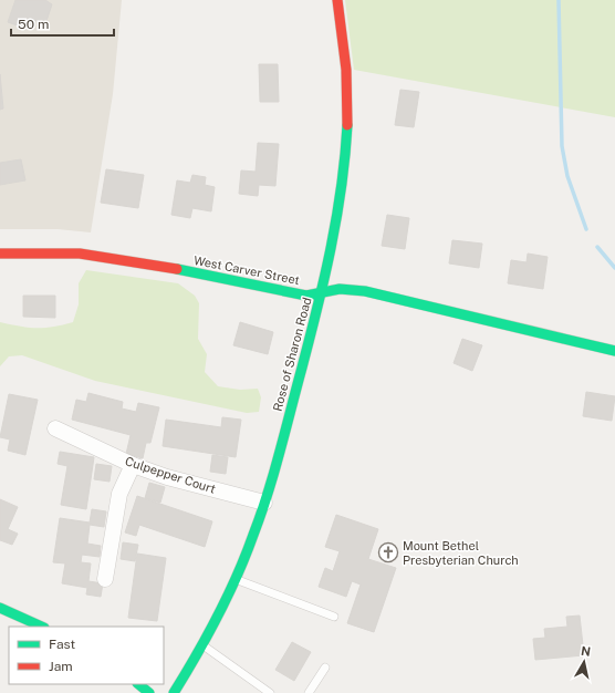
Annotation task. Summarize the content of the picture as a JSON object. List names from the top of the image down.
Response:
{
  "streets": {
    "street": ["West Carver Street", "Rose of Sharon Road", "Culpepper Court"]
  },
  "crossings": [
    ["West Carver Street", "Rose of Sharon Road"],
    ["Rose of Sharon Road", "Culpepper Court"]
  ],
  "places": {
    "church": ["Mount Bethel Presbyterian Church"]
  },
  "legend": ["Fast", "Jam"],
  "scale_bar": "50 m",
  "north": "top"
}
